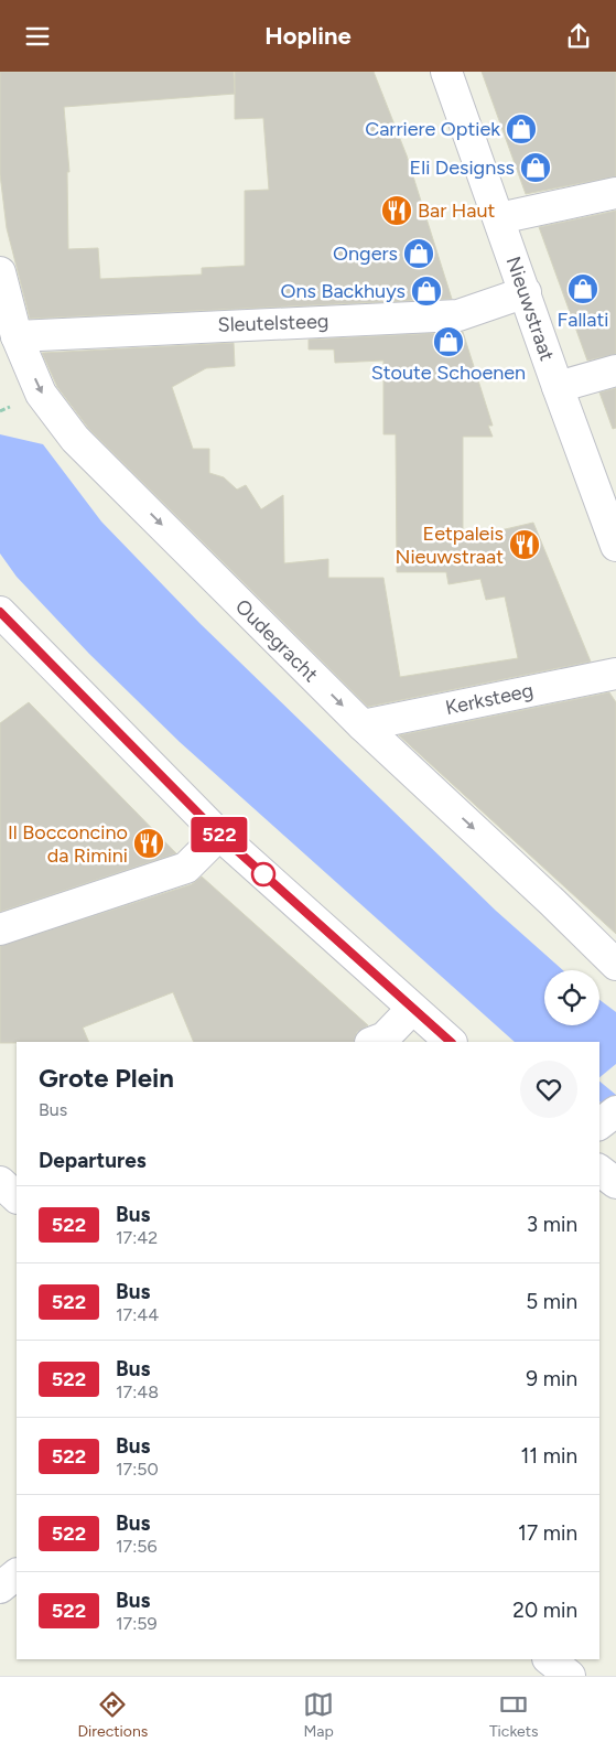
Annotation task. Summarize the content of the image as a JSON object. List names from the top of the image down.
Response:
{
  "streets": {
    "street": [
      "Nieuwstraat",
      "Sleutelsteeg",
      "Oudegracht",
      "Kerksteeg"
    ]
  },
  "crossings": [
    ["Nieuwstraat", "Sleutelsteeg"],
    ["Sleutelsteeg", "Oudegracht"],
    ["Oudegracht", "Kerksteeg"]
  ],
  "places": {
    "shop": [
      "Carriere Optiek",
      "Eli Designss",
      "Ongers",
      "Fallati",
      "Ons Backhuys",
      "Stoute Schoenen"
    ],
    "restaurant": ["Bar Haut", "Eetpaleis Nieuwstraat", "Il Bocconcino da Rimini"]
  },
  "lines": ["bus line 522"],
  "page": {
    "header": "Hopline",
    "on_map": "522",
    "heading": [
      ["Grote Plein", "Bus"],
      "Departures"
    ],
    "list": [
      {
        "mark": "522",
        "name": "Bus",
        "note": "17:42",
        "value": "3 min"
      },
      {
        "mark": "522",
        "name": "Bus",
        "note": "17:44",
        "value": "5 min"
      },
      {
        "mark": "522",
        "name": "Bus",
        "note": "17:48",
        "value": "9 min"
      },
      {
        "mark": "522",
        "name": "Bus",
        "note": "17:50",
        "value": "11 min"
      },
      {
        "mark": "522",
        "name": "Bus",
        "note": "17:56",
        "value": "17 min"
      },
      {
        "mark": "522",
        "name": "Bus",
        "note": "17:59",
        "value": "20 min"
      }
    ],
    "tabs": ["Directions", "Map", "Tickets"]
  }
}
